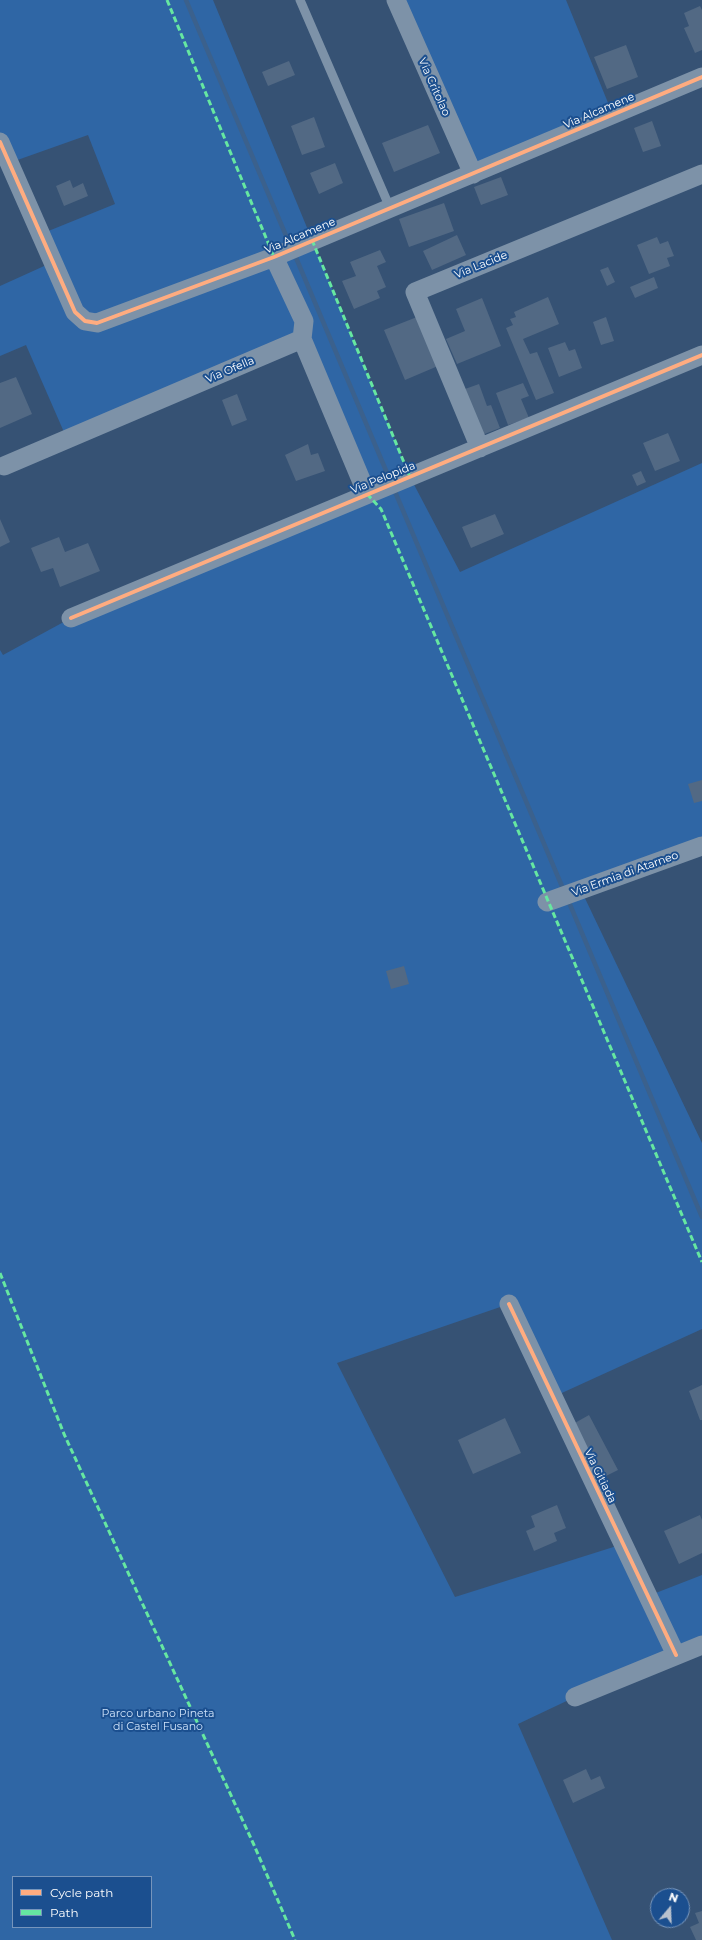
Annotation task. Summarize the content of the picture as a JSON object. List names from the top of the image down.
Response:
{
  "streets": {
    "street": [
      "Via Critolao",
      "Via Alcamene",
      "Via Lacide",
      "Via Ofella",
      "Via Pelopida",
      "Via Ermia di Atarneo",
      "Via Gitiada"
    ]
  },
  "crossings": [
    ["Via Critolao", "Via Alcamene"],
    ["Via Lacide", "Via Pelopida"]
  ],
  "parks": ["Parco urbano Pineta di Castel Fusano"],
  "legend": ["Cycle path", "Path"],
  "north": "top"
}
